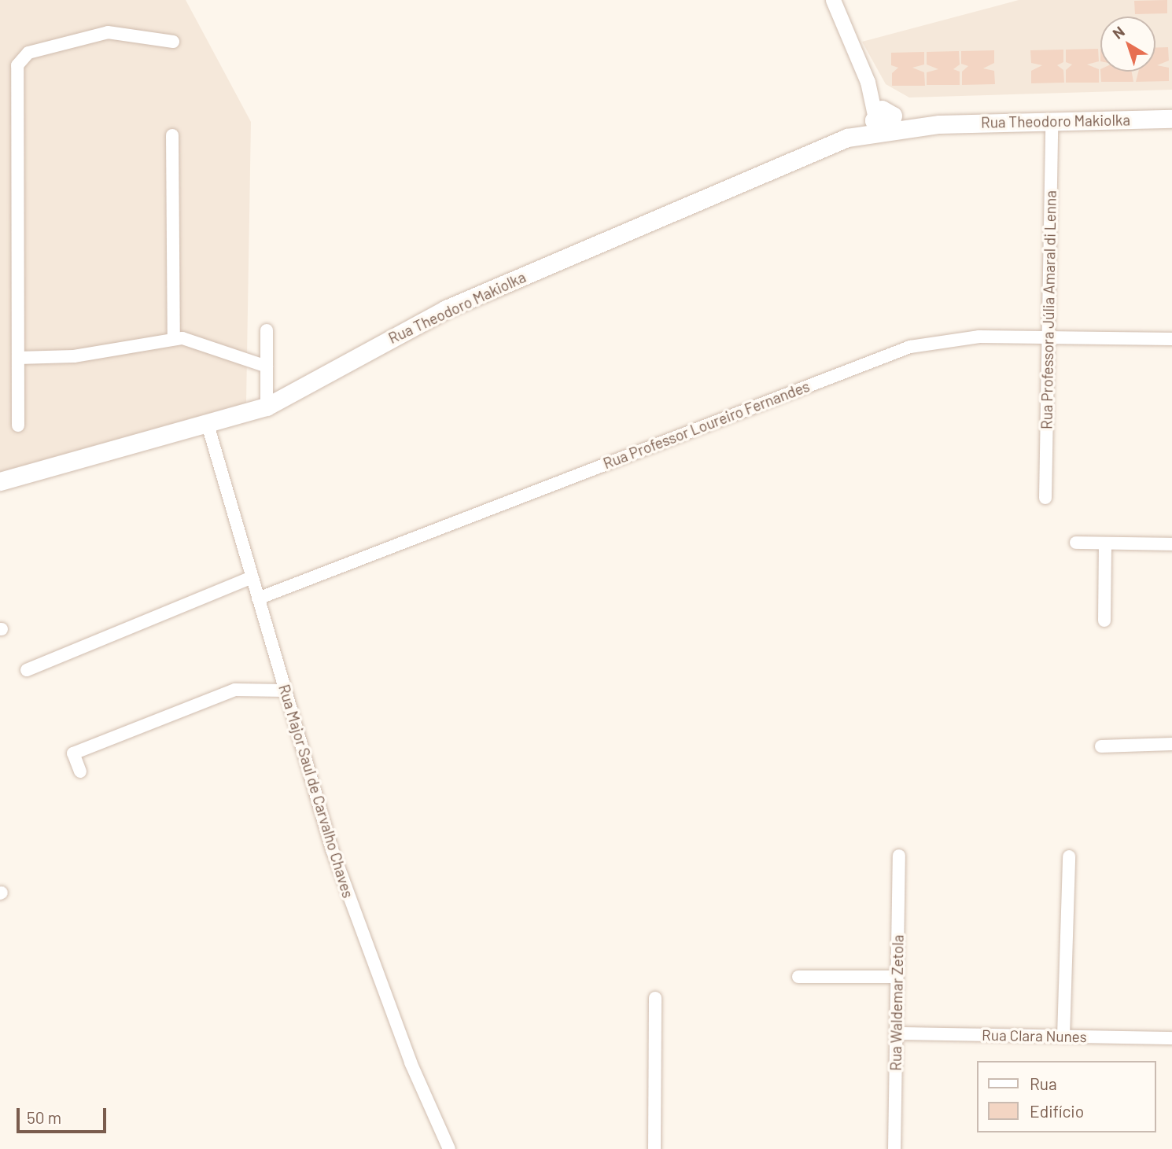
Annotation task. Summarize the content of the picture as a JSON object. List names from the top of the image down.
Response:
{
  "streets": {
    "main road": ["Rua Theodoro Makiolka"],
    "street": [
      "Rua Professora Júlia Amaral di Lenna",
      "Rua Professor Loureiro Fernandes",
      "Rua Major Saul de Carvalho Chaves",
      "Rua Waldemar Zetola",
      "Rua Clara Nunes"
    ]
  },
  "crossings": [
    ["Rua Theodoro Makiolka", "Rua Professora Júlia Amaral di Lenna"],
    ["Rua Theodoro Makiolka", "Rua Major Saul de Carvalho Chaves"],
    ["Rua Professora Júlia Amaral di Lenna", "Rua Professor Loureiro Fernandes"],
    ["Rua Professor Loureiro Fernandes", "Rua Major Saul de Carvalho Chaves"],
    ["Rua Waldemar Zetola", "Rua Clara Nunes"]
  ],
  "legend": ["Rua", "Edifício"],
  "scale_bar": "50 m",
  "north": "top left"
}
